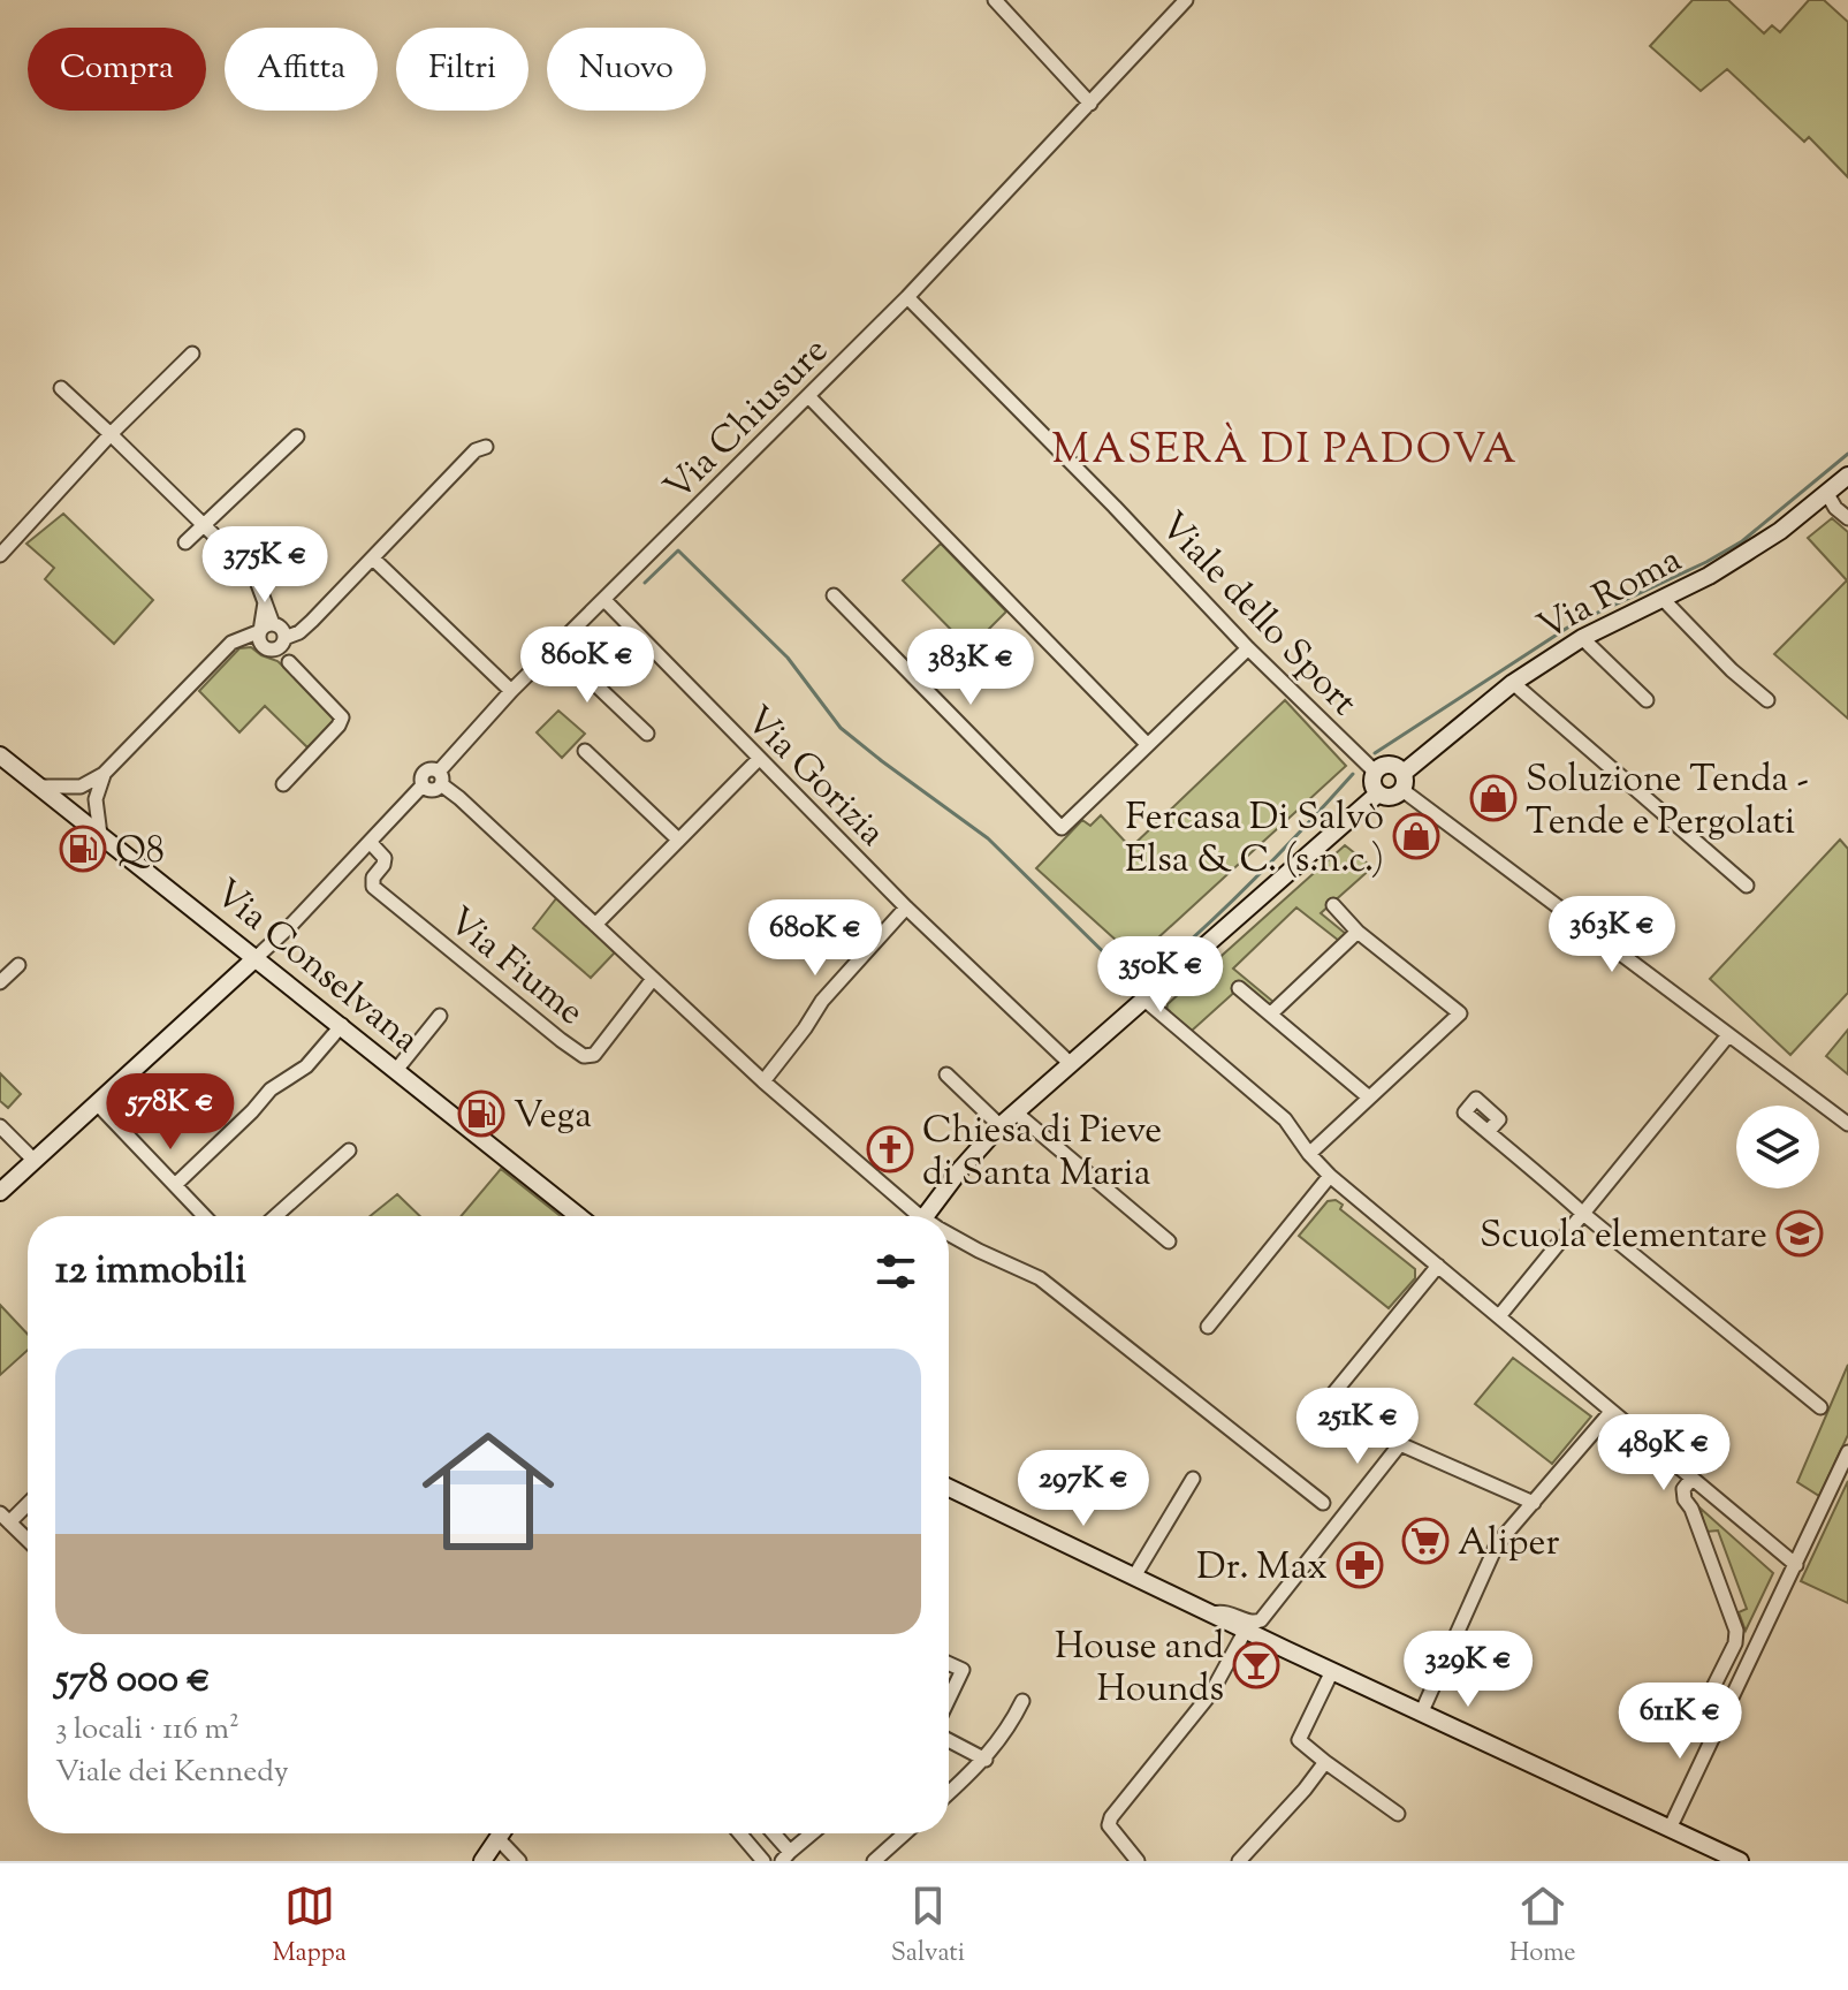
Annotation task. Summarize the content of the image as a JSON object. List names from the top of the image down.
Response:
{
  "streets": {
    "main road": ["Via Roma", "Via Conselvana"],
    "street": [
      "Via Chiusure",
      "Viale dello Sport",
      "Via Gorizia",
      "Via Fiume"
    ]
  },
  "crossings": [
    ["Via Chiusure", "Viale dello Sport"],
    ["Via Chiusure", "Via Gorizia"],
    ["Via Chiusure", "Via Conselvana"],
    ["Via Chiusure", "Via Fiume"],
    ["Via Roma", "Viale dello Sport"]
  ],
  "districts": ["MASERÀ DI PADOVA"],
  "places": {
    "shop": ["Soluzione Tenda - Tende e Pergolati", "Fercasa Di Salvò Elsa & C. (s.n.c.)"],
    "fuel station": ["Q8", "Vega"],
    "church": ["Chiesa di Pieve di Santa Maria"],
    "school or university": ["Scuola elementare"],
    "supermarket": ["Aliper"],
    "pharmacy": ["Dr. Max"],
    "bar": ["House and Hounds"]
  },
  "page": {
    "chip": [
      "Compra",
      "Affitta",
      "Filtri",
      "Nuovo"
    ],
    "price": [
      "375K €",
      "860K €",
      "383K €",
      "363K €",
      "680K €",
      "350K €",
      "578K €",
      "251K €",
      "489K €",
      "297K €",
      "329K €",
      "611K €"
    ],
    "heading": "12 immobili",
    "list": [
      {
        "name": "578 000 €",
        "note": "3 locali · 116 m² · Viale dei Kennedy"
      }
    ],
    "tabs": ["Mappa", "Salvati", "Home"]
  }
}
